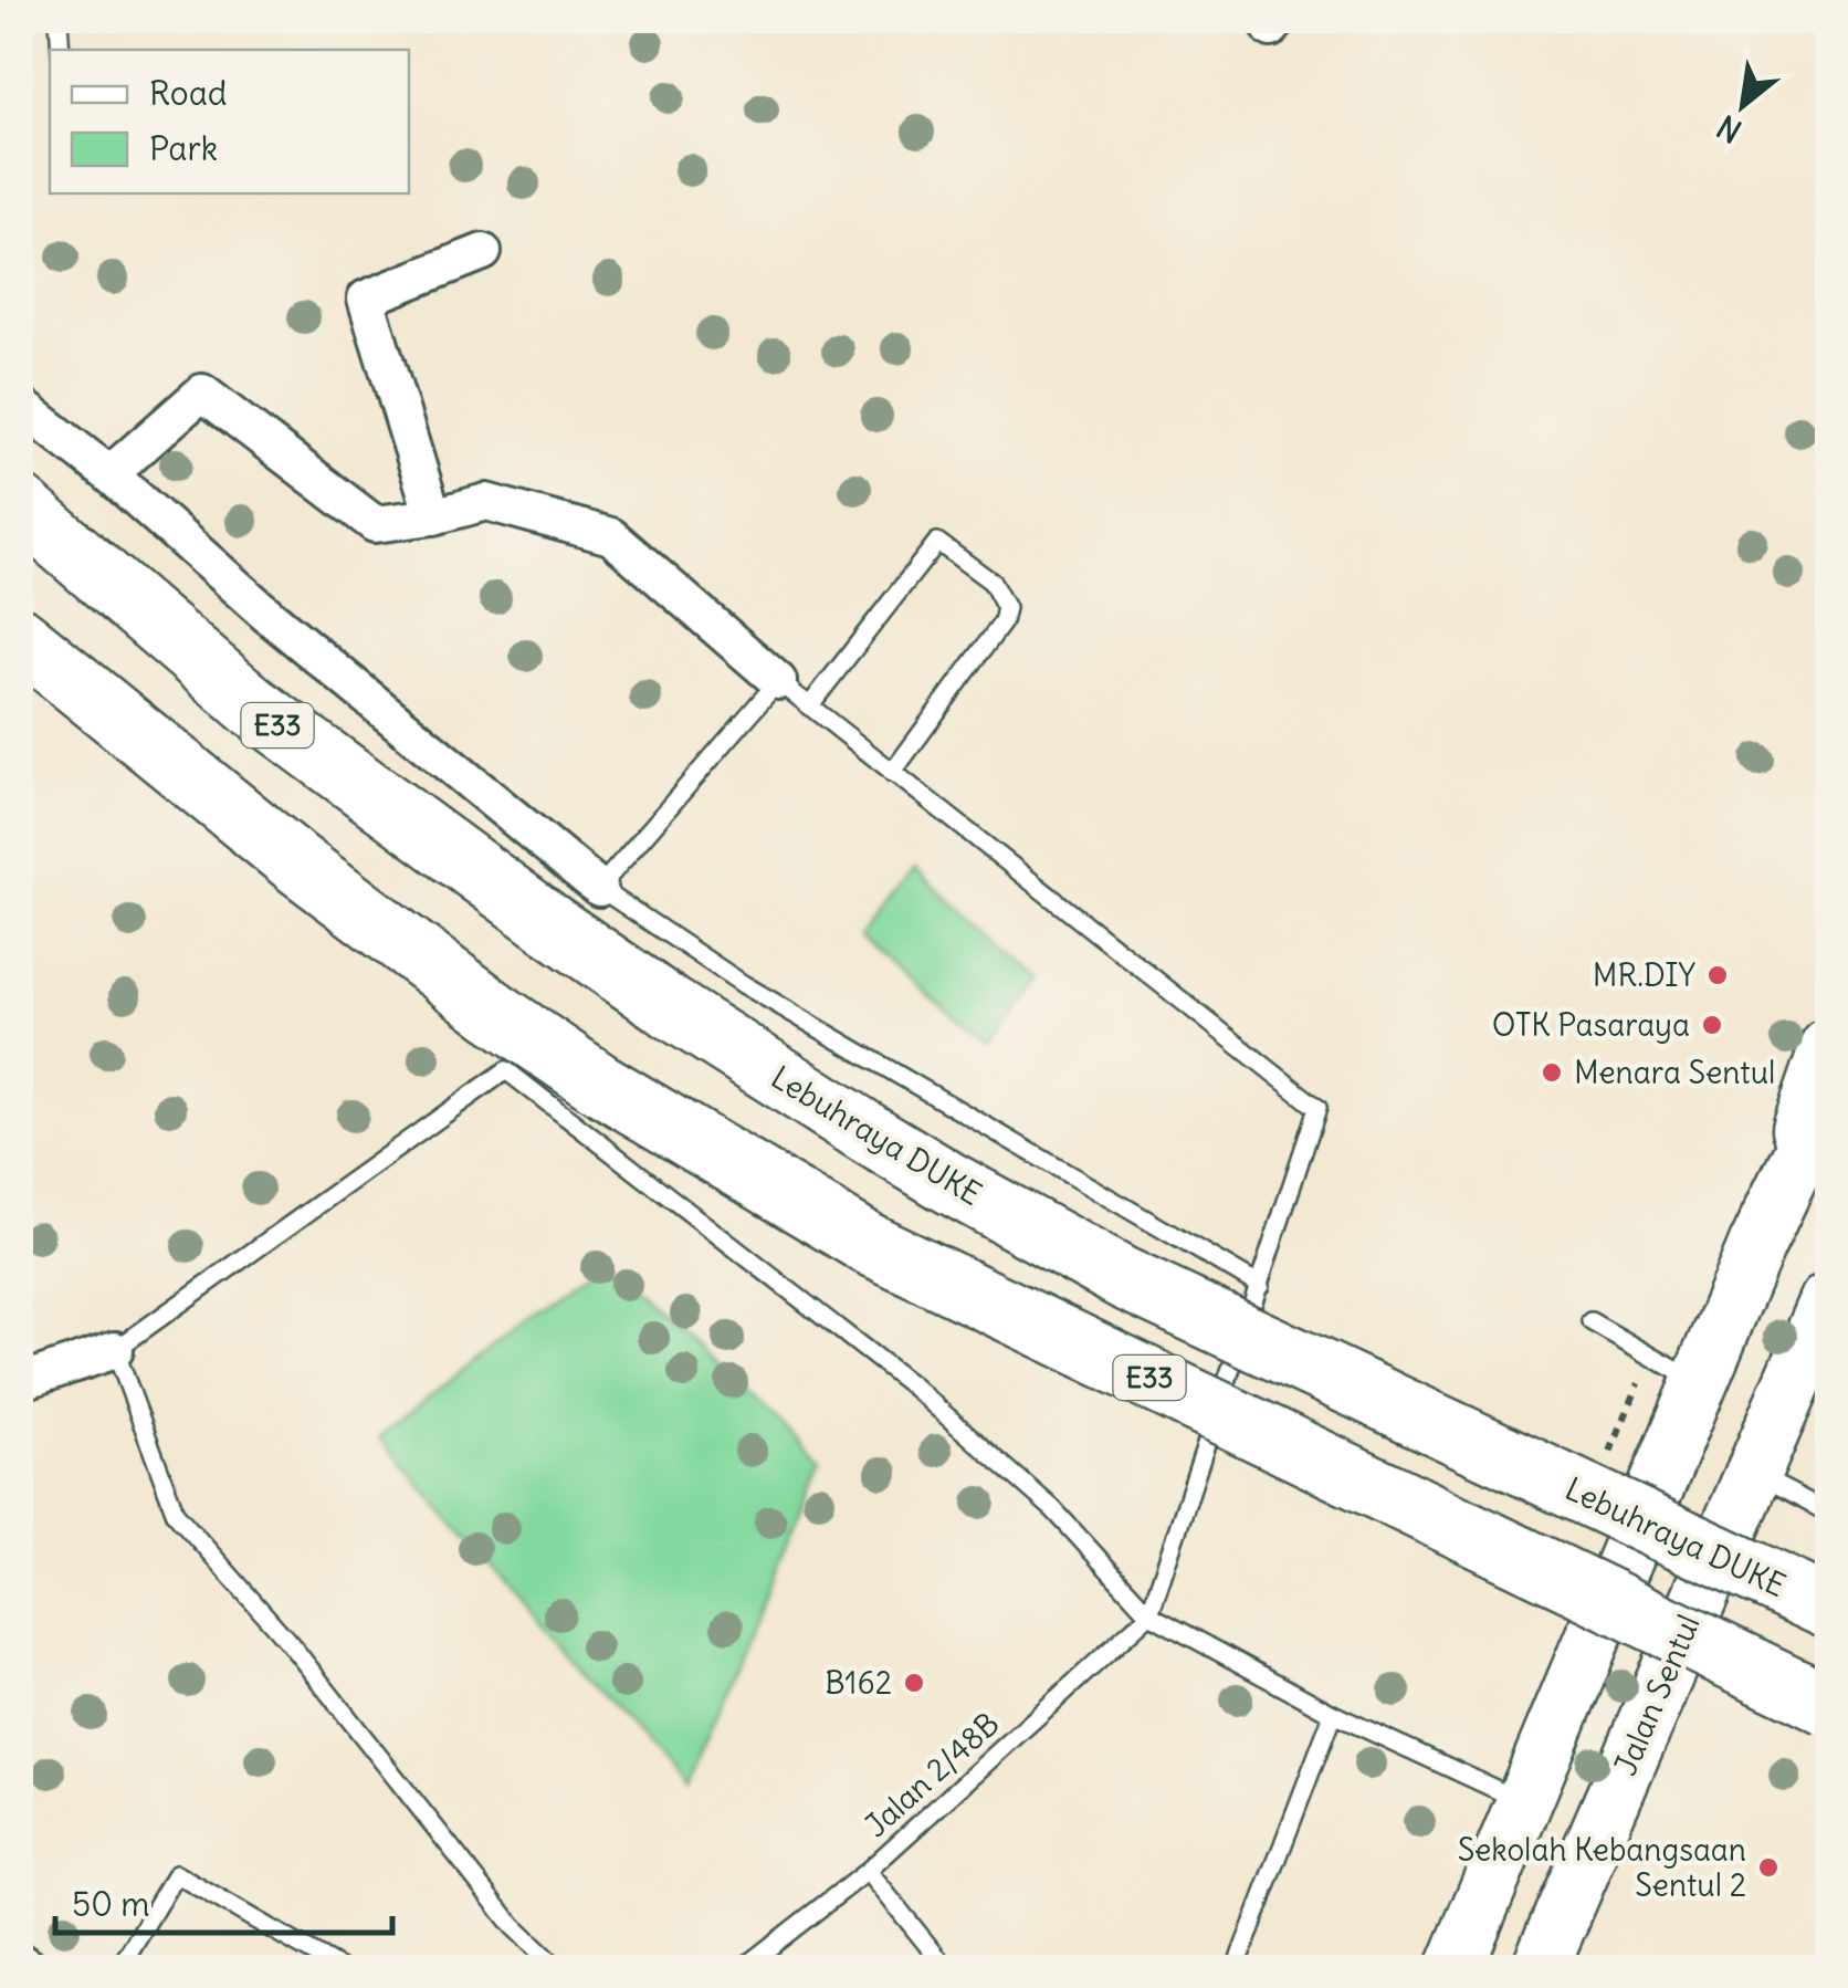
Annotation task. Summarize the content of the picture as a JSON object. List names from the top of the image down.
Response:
{
  "streets": {
    "highway": ["E33", "Lebuhraya DUKE"],
    "main road": ["Jalan Sentul"],
    "lane": ["Jalan 2/48B"]
  },
  "places": [
    "MR.DIY",
    "OTK Pasaraya",
    "Menara Sentul",
    "B162",
    "Sekolah Kebangsaan Sentul 2"
  ],
  "legend": ["Road", "Park"],
  "scale_bar": "50 m",
  "north": "bottom left"
}
